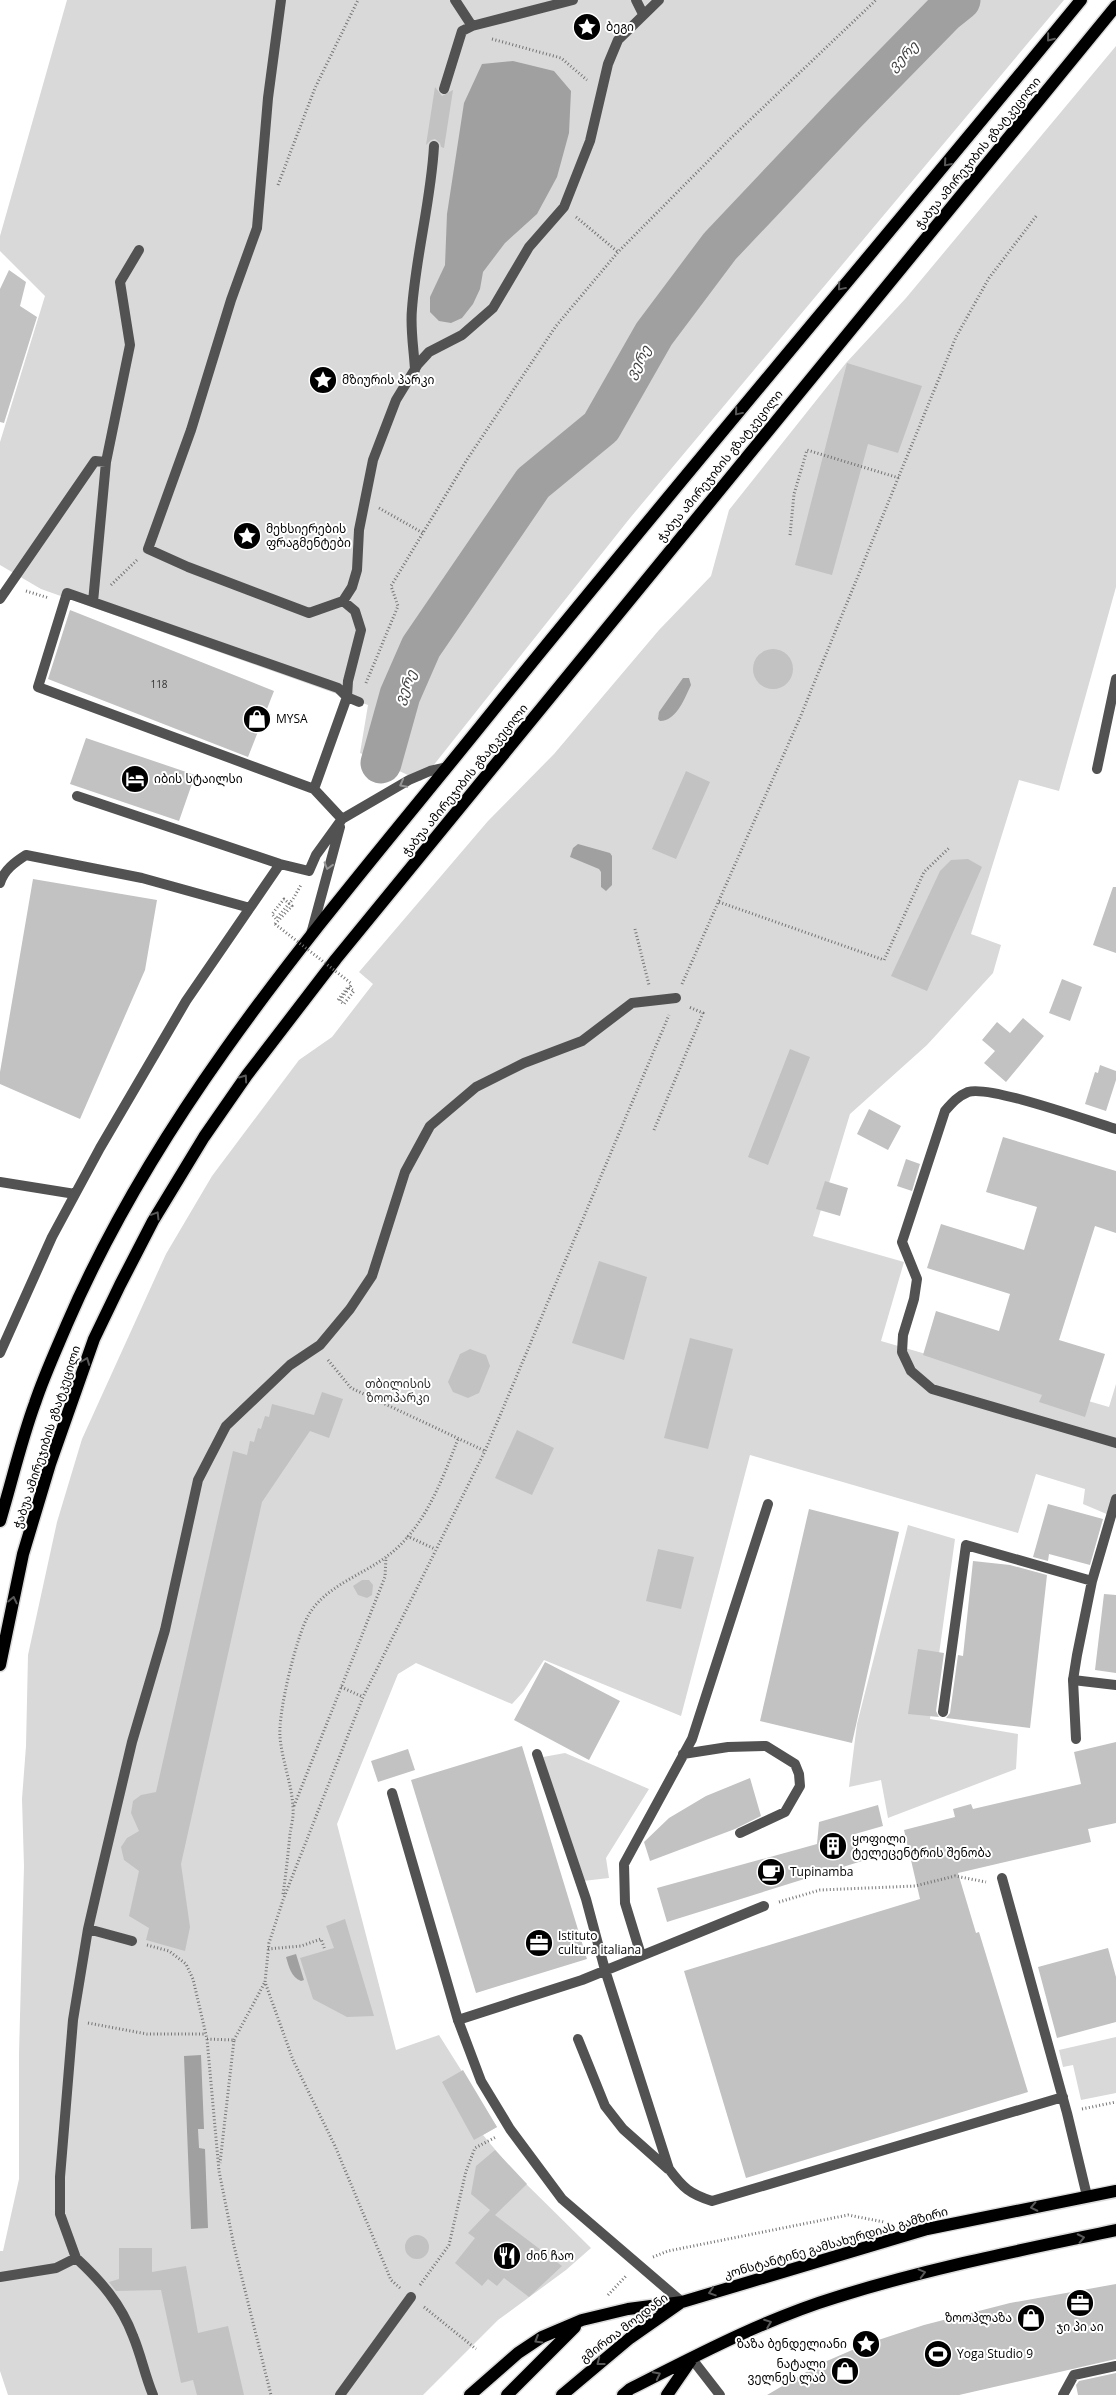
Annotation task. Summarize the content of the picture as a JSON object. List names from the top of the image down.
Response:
{
  "streets": {
    "main road": ["ჭაბუა ამირეჯიბის გზატკეცილი", "კონსტანტინე გამსახურდიას გამზირი", "გმირთა მოედანი"]
  },
  "crossings": [
    ["კონსტანტინე გამსახურდიას გამზირი", "გმირთა მოედანი"]
  ],
  "water": ["ვერე"],
  "parks": ["თბილისის ზოოპარკი"],
  "places": {
    "place": [
      "ბეგი",
      "მზიურის პარკი",
      "მეხსიერების ფრაგმენტები",
      "ზაზა ბენდელიანი"
    ],
    "shop": ["MYSA", "ზოოპლაზა", "ნატალი ველნეს ლაბ"],
    "hotel": ["იბის სტაილსი"],
    "building": ["ყოფილი ტელეცენტრის შენობა"],
    "cafe": ["Tupinamba"],
    "office": ["Istituto cultura italiana", "ჯი პი აი"],
    "restaurant": ["ძინ ჩაო"],
    "sports": ["Yoga Studio 9"]
  },
  "house_numbers": ["118"]
}
